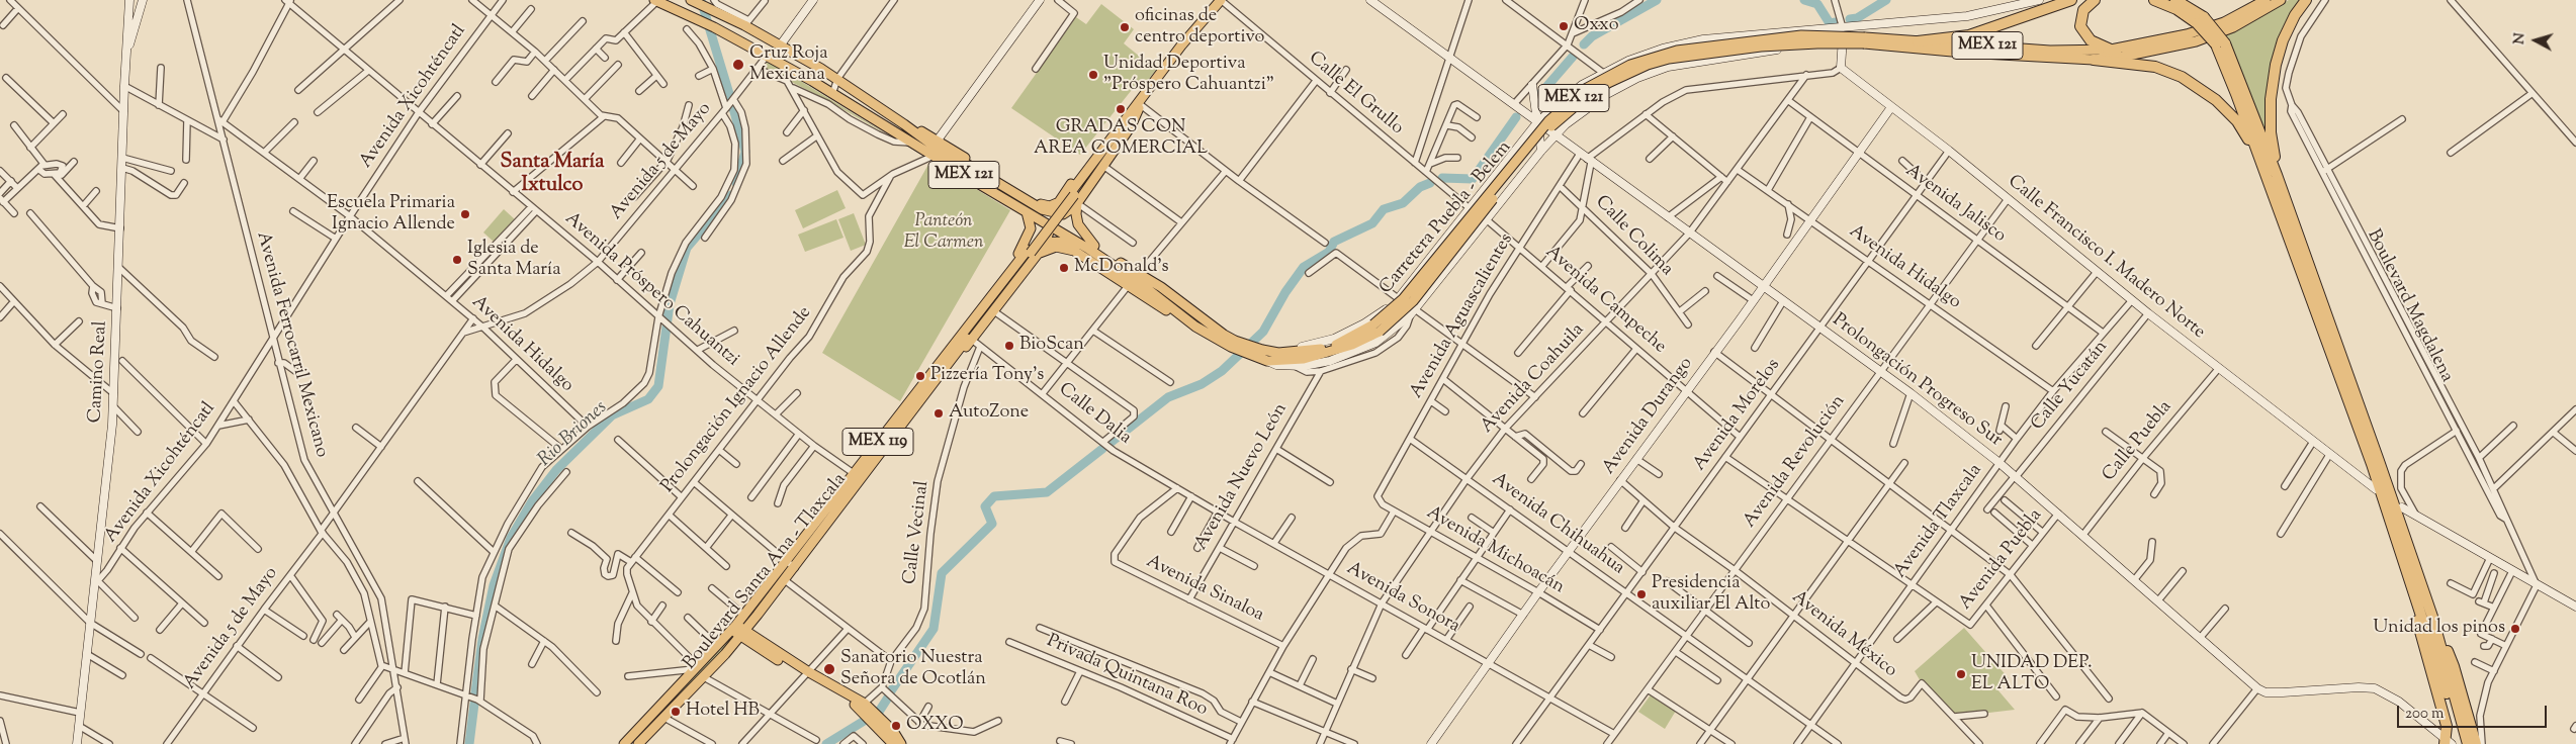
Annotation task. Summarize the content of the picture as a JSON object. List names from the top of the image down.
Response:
{
  "streets": {
    "main road": [
      "MEX 121",
      "Carretera Puebla - Belem",
      "MEX 119",
      "Boulevard Santa Ana - Tlaxcala"
    ],
    "street": [
      "Calle El Grullo",
      "Avenida Xicohténcatl",
      "Avenida 5 de Mayo",
      "Avenida Jalisco",
      "Calle Colima",
      "Calle Francisco I. Madero Norte",
      "Avenida Hidalgo",
      "Avenida Próspero Cahuantzi",
      "Avenida Campeche",
      "Boulevard Magdalena",
      "Avenida Aguascalientes",
      "Avenida Ferrocarril Mexicano",
      "Camino Real",
      "Avenida Coahuila",
      "Prolongación Progreso Sur",
      "Calle Yucatán",
      "Prolongación Ignacio Allende",
      "Calle Dalia",
      "Avenida Morelos",
      "Avenida Durango",
      "Calle Puebla",
      "Avenida Revolución",
      "Avenida Nuevo León",
      "Avenida Tlaxcala",
      "Avenida Chihuahua",
      "Calle Vecinal",
      "Avenida Michoacán",
      "Avenida Puebla",
      "Avenida Sinaloa",
      "Avenida Sonora",
      "Avenida México",
      "Privada Quintana Roo"
    ]
  },
  "crossings": [
    ["Calle El Grullo", "Avenida Campeche"],
    ["Avenida Xicohténcatl", "Avenida Hidalgo"],
    ["Avenida Xicohténcatl", "Avenida Próspero Cahuantzi"],
    ["Avenida Xicohténcatl", "Avenida Ferrocarril Mexicano"],
    ["Avenida Xicohténcatl", "Camino Real"],
    ["Avenida 5 de Mayo", "Carretera Puebla - Belem"],
    ["Avenida 5 de Mayo", "Avenida Hidalgo"],
    ["Avenida 5 de Mayo", "Avenida Próspero Cahuantzi"],
    ["Avenida 5 de Mayo", "Avenida Ferrocarril Mexicano"],
    ["Avenida Jalisco", "Avenida Coahuila"],
    ["Avenida Jalisco", "Avenida Morelos"],
    ["Avenida Jalisco", "Avenida Durango"],
    ["Avenida Jalisco", "Avenida Revolución"],
    ["Avenida Jalisco", "Avenida Tlaxcala"],
    ["Carretera Puebla - Belem", "Avenida Campeche"],
    ["Carretera Puebla - Belem", "Prolongación Progreso Sur"],
    ["Calle Colima", "Avenida Aguascalientes"],
    ["Calle Colima", "Avenida Coahuila"],
    ["Calle Francisco I. Madero Norte", "Calle Yucatán"],
    ["Calle Francisco I. Madero Norte", "Avenida Morelos"],
    ["Calle Francisco I. Madero Norte", "Avenida Durango"],
    ["Calle Francisco I. Madero Norte", "Calle Puebla"],
    ["Calle Francisco I. Madero Norte", "Avenida Revolución"],
    ["Calle Francisco I. Madero Norte", "Avenida Tlaxcala"],
    ["Avenida Hidalgo", "Avenida Ferrocarril Mexicano"],
    ["Avenida Hidalgo", "Avenida Coahuila"],
    ["Avenida Hidalgo", "Avenida Morelos"],
    ["Avenida Hidalgo", "Avenida Durango"],
    ["Avenida Hidalgo", "Avenida Revolución"],
    ["Avenida Hidalgo", "Avenida Tlaxcala"],
    ["Avenida Próspero Cahuantzi", "Prolongación Ignacio Allende"],
    ["Avenida Próspero Cahuantzi", "Boulevard Santa Ana - Tlaxcala"],
    ["Avenida Campeche", "Avenida Aguascalientes"],
    ["Avenida Campeche", "Avenida Coahuila"],
    ["Avenida Campeche", "Avenida Morelos"],
    ["Avenida Campeche", "Avenida Durango"],
    ["Avenida Aguascalientes", "Prolongación Progreso Sur"],
    ["Avenida Aguascalientes", "Avenida Chihuahua"],
    ["Avenida Aguascalientes", "Avenida Michoacán"],
    ["Avenida Coahuila", "Prolongación Progreso Sur"],
    ["Avenida Coahuila", "Avenida Chihuahua"],
    ["Avenida Coahuila", "Avenida Michoacán"],
    ["Avenida Coahuila", "Avenida Sonora"],
    ["Prolongación Progreso Sur", "Calle Yucatán"],
    ["Prolongación Progreso Sur", "Avenida Morelos"],
    ["Prolongación Progreso Sur", "Avenida Durango"],
    ["Prolongación Progreso Sur", "Calle Puebla"],
    ["Prolongación Progreso Sur", "Avenida Revolución"],
    ["Prolongación Progreso Sur", "Avenida Tlaxcala"],
    ["Prolongación Progreso Sur", "Avenida Puebla"],
    ["Calle Dalia", "Calle Vecinal"],
    ["Calle Dalia", "Avenida Sinaloa"],
    ["Calle Dalia", "Avenida Sonora"],
    ["Avenida Morelos", "Avenida Chihuahua"],
    ["Avenida Morelos", "Avenida Michoacán"],
    ["Avenida Morelos", "Avenida Sonora"],
    ["Avenida Morelos", "Avenida México"],
    ["Avenida Durango", "Avenida Chihuahua"],
    ["Avenida Durango", "Avenida Michoacán"],
    ["Avenida Durango", "Avenida Sonora"],
    ["Avenida Durango", "Avenida México"],
    ["Avenida Revolución", "Avenida Chihuahua"],
    ["Avenida Revolución", "Avenida Sonora"],
    ["Avenida Revolución", "Avenida México"],
    ["Avenida Nuevo León", "Avenida Sinaloa"],
    ["Avenida Nuevo León", "Avenida Sonora"],
    ["Avenida Tlaxcala", "Avenida Chihuahua"],
    ["Avenida Tlaxcala", "Avenida México"],
    ["Avenida Sinaloa", "Avenida Sonora"]
  ],
  "districts": ["Santa María Ixtulco"],
  "water": ["Rio Briones"],
  "parks": ["Panteón El Carmen"],
  "places": [
    "Oxxo",
    "oficinas de centro deportivo",
    "Cruz Roja Mexicana",
    "Unidad Deportiva \"Próspero Cahuantzi\"",
    "GRADAS CON AREA COMERCIAL",
    "Escuela Primaria Ignacio Allende",
    "Iglesia de Santa María",
    "McDonald's",
    "BioScan",
    "Pizzería Tony's",
    "AutoZone",
    "Presidencia auxiliar El Alto",
    "Unidad los pinos",
    "Sanatorio Nuestra Señora de Ocotlán",
    "UNIDAD DEP. EL ALTO",
    "Hotel HB",
    "OXXO"
  ],
  "scale_bar": "200 m",
  "north": "left"
}
